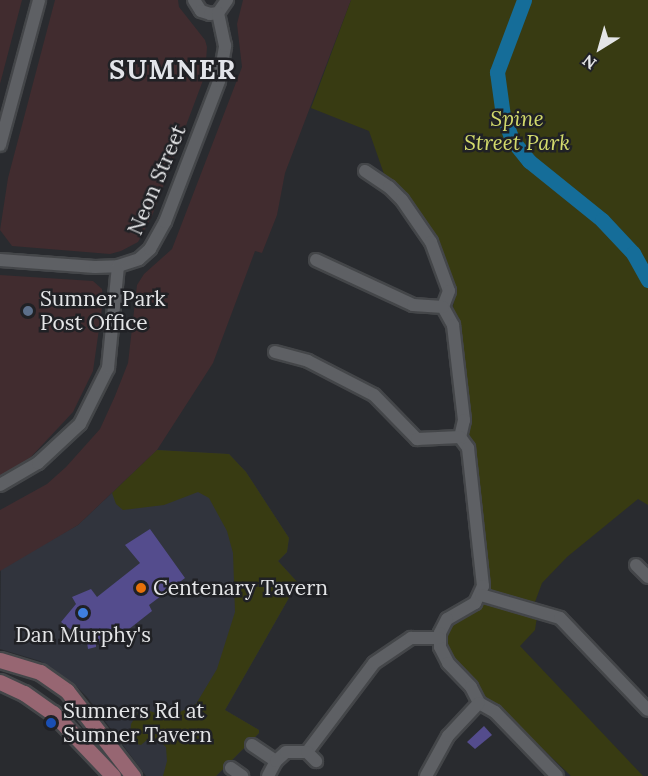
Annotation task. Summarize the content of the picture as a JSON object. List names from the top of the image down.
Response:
{
  "streets": {
    "street": ["Neon Street"]
  },
  "districts": ["SUMNER"],
  "parks": ["Spine Street Park"],
  "places": [
    "Sumner Park Post Office",
    "Centenary Tavern",
    "Dan Murphy's",
    "Sumners Rd at Sumner Tavern"
  ],
  "north": "bottom left"
}
